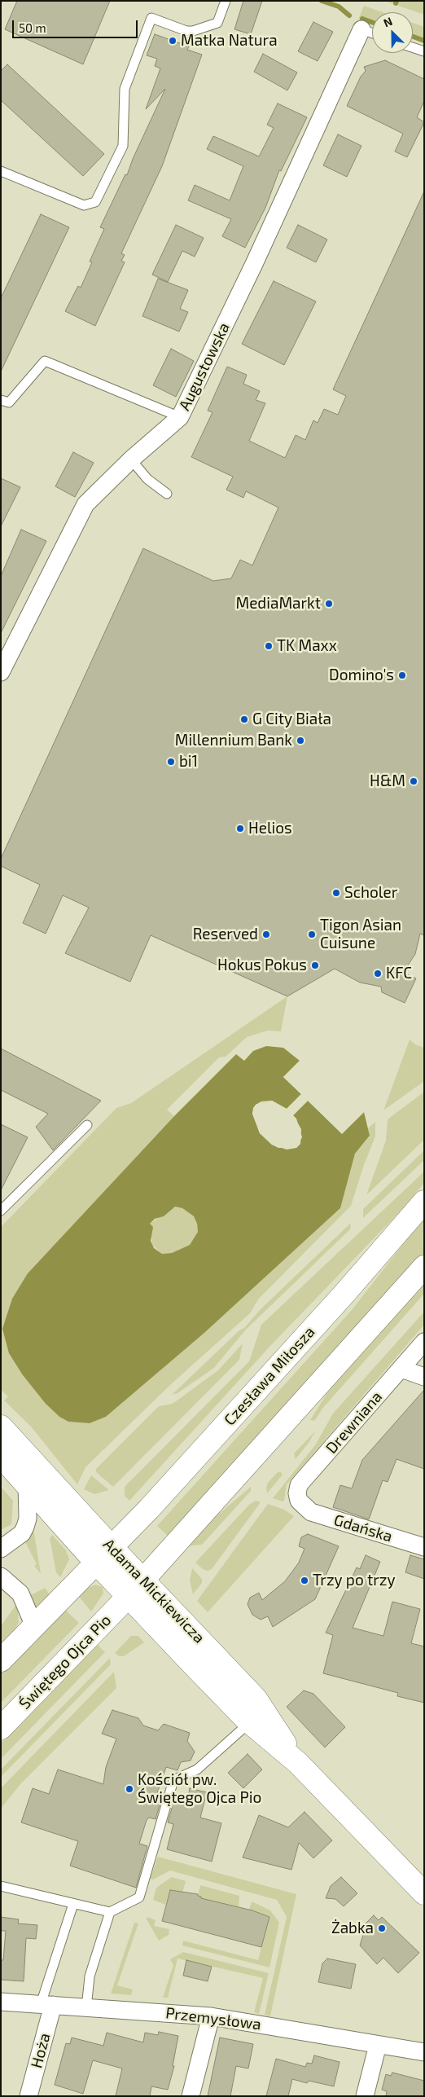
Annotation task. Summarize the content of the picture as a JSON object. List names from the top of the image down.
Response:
{
  "streets": {
    "main road": ["Czesława Miłosza", "Adama Mickiewicza", "Świętego Ojca Pio"],
    "street": [
      "Augustowska",
      "Drewniana",
      "Gdańska",
      "Przemysłowa",
      "Hoża"
    ]
  },
  "crossings": [
    ["Czesława Miłosza", "Adama Mickiewicza"],
    ["Drewniana", "Gdańska"],
    ["Adama Mickiewicza", "Świętego Ojca Pio"],
    ["Przemysłowa", "Hoża"]
  ],
  "places": [
    "Matka Natura",
    "MediaMarkt",
    "TK Maxx",
    "Domino's",
    "G City Biała",
    "Millennium Bank",
    "bi1",
    "H&M",
    "Helios",
    "Scholer",
    "Reserved",
    "Tigon Asian Cuisune",
    "Hokus Pokus",
    "KFC",
    "Trzy po trzy",
    "Kościół pw. Świętego Ojca Pio",
    "Żabka"
  ],
  "scale_bar": "50 m",
  "north": "top left"
}
